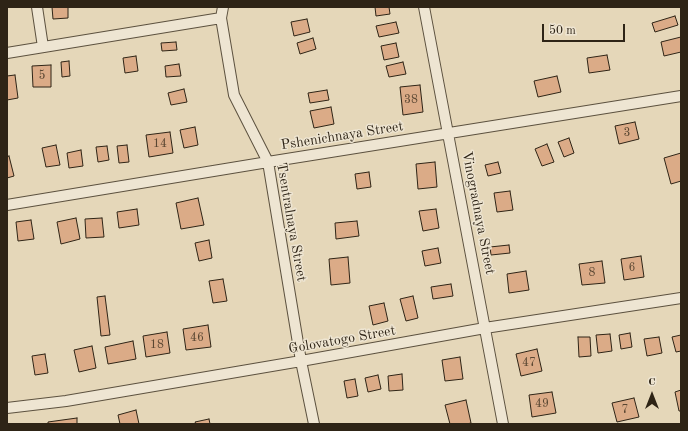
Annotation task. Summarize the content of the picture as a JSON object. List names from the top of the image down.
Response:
{
  "streets": {
    "street": [
      "Pshenichnaya Street",
      "Vinogradnaya Street",
      "Tsentralnaya Street",
      "Golovatogo Street"
    ]
  },
  "crossings": [
    ["Pshenichnaya Street", "Vinogradnaya Street"],
    ["Pshenichnaya Street", "Tsentralnaya Street"],
    ["Vinogradnaya Street", "Golovatogo Street"],
    ["Tsentralnaya Street", "Golovatogo Street"]
  ],
  "house_numbers": [
    "5",
    "38",
    "3",
    "14",
    "6",
    "8",
    "46",
    "18",
    "47",
    "49",
    "7"
  ],
  "scale_bar": "50 m",
  "north": "top"
}
